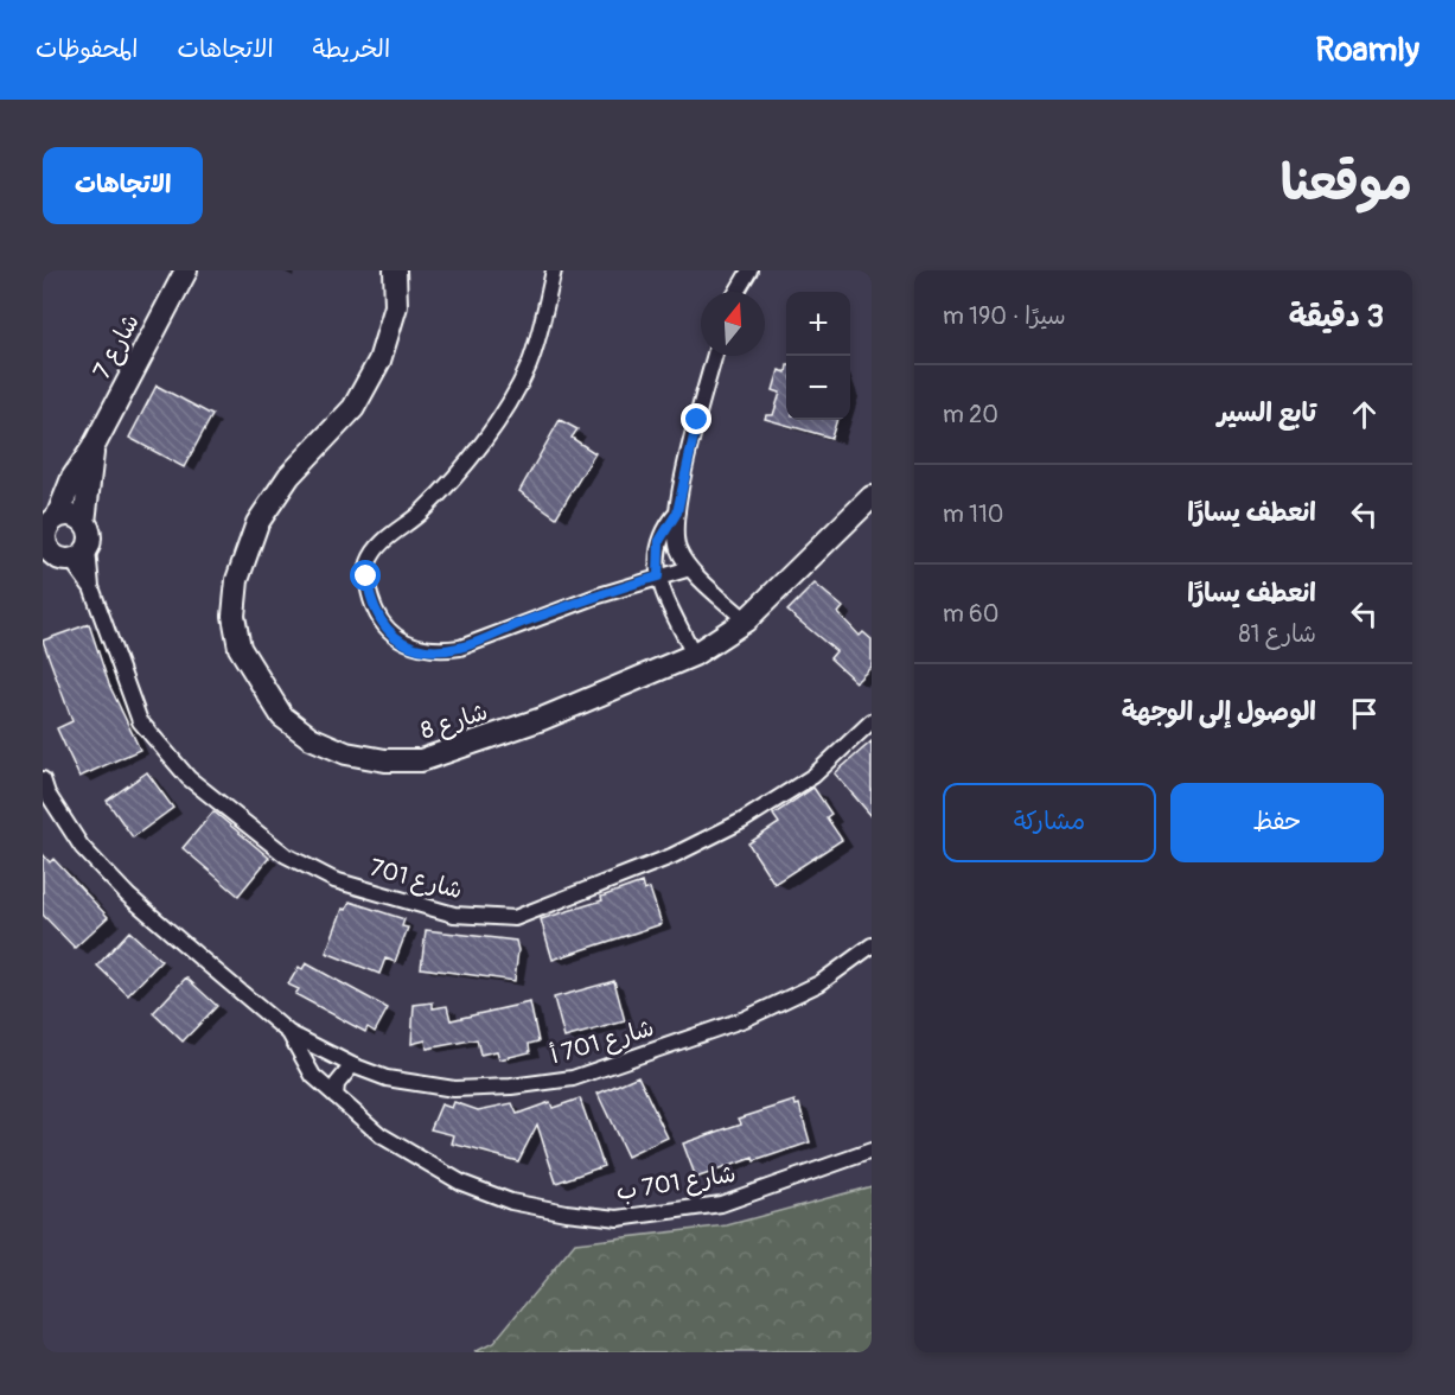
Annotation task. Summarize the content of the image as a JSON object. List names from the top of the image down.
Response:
{
  "streets": {
    "street": [
      "شارع 7",
      "شارع 8",
      "شارع 701",
      "شارع 701 أ",
      "شارع 701 ب"
    ]
  },
  "crossings": [
    ["شارع 7", "شارع 701"],
    ["شارع 701 أ", "شارع 701 ب"]
  ],
  "north": "top",
  "page": {
    "header": "Roamly",
    "nav": ["الخريطة", "الاتجاهات", "المحفوظات"],
    "title": "موقعنا",
    "buttons": [
      "الاتجاهات",
      ["حفظ", "مشاركة"]
    ],
    "heading": ["3 دقيقة", "سيرًا · 190 m"],
    "map_buttons": ["+", "−"],
    "list": [
      ["تابع السير", "20 m"],
      ["انعطف يسارًا", "110 m"],
      ["انعطف يسارًا", "شارع 81", "60 m"],
      "الوصول إلى الوجهة"
    ]
  }
}
